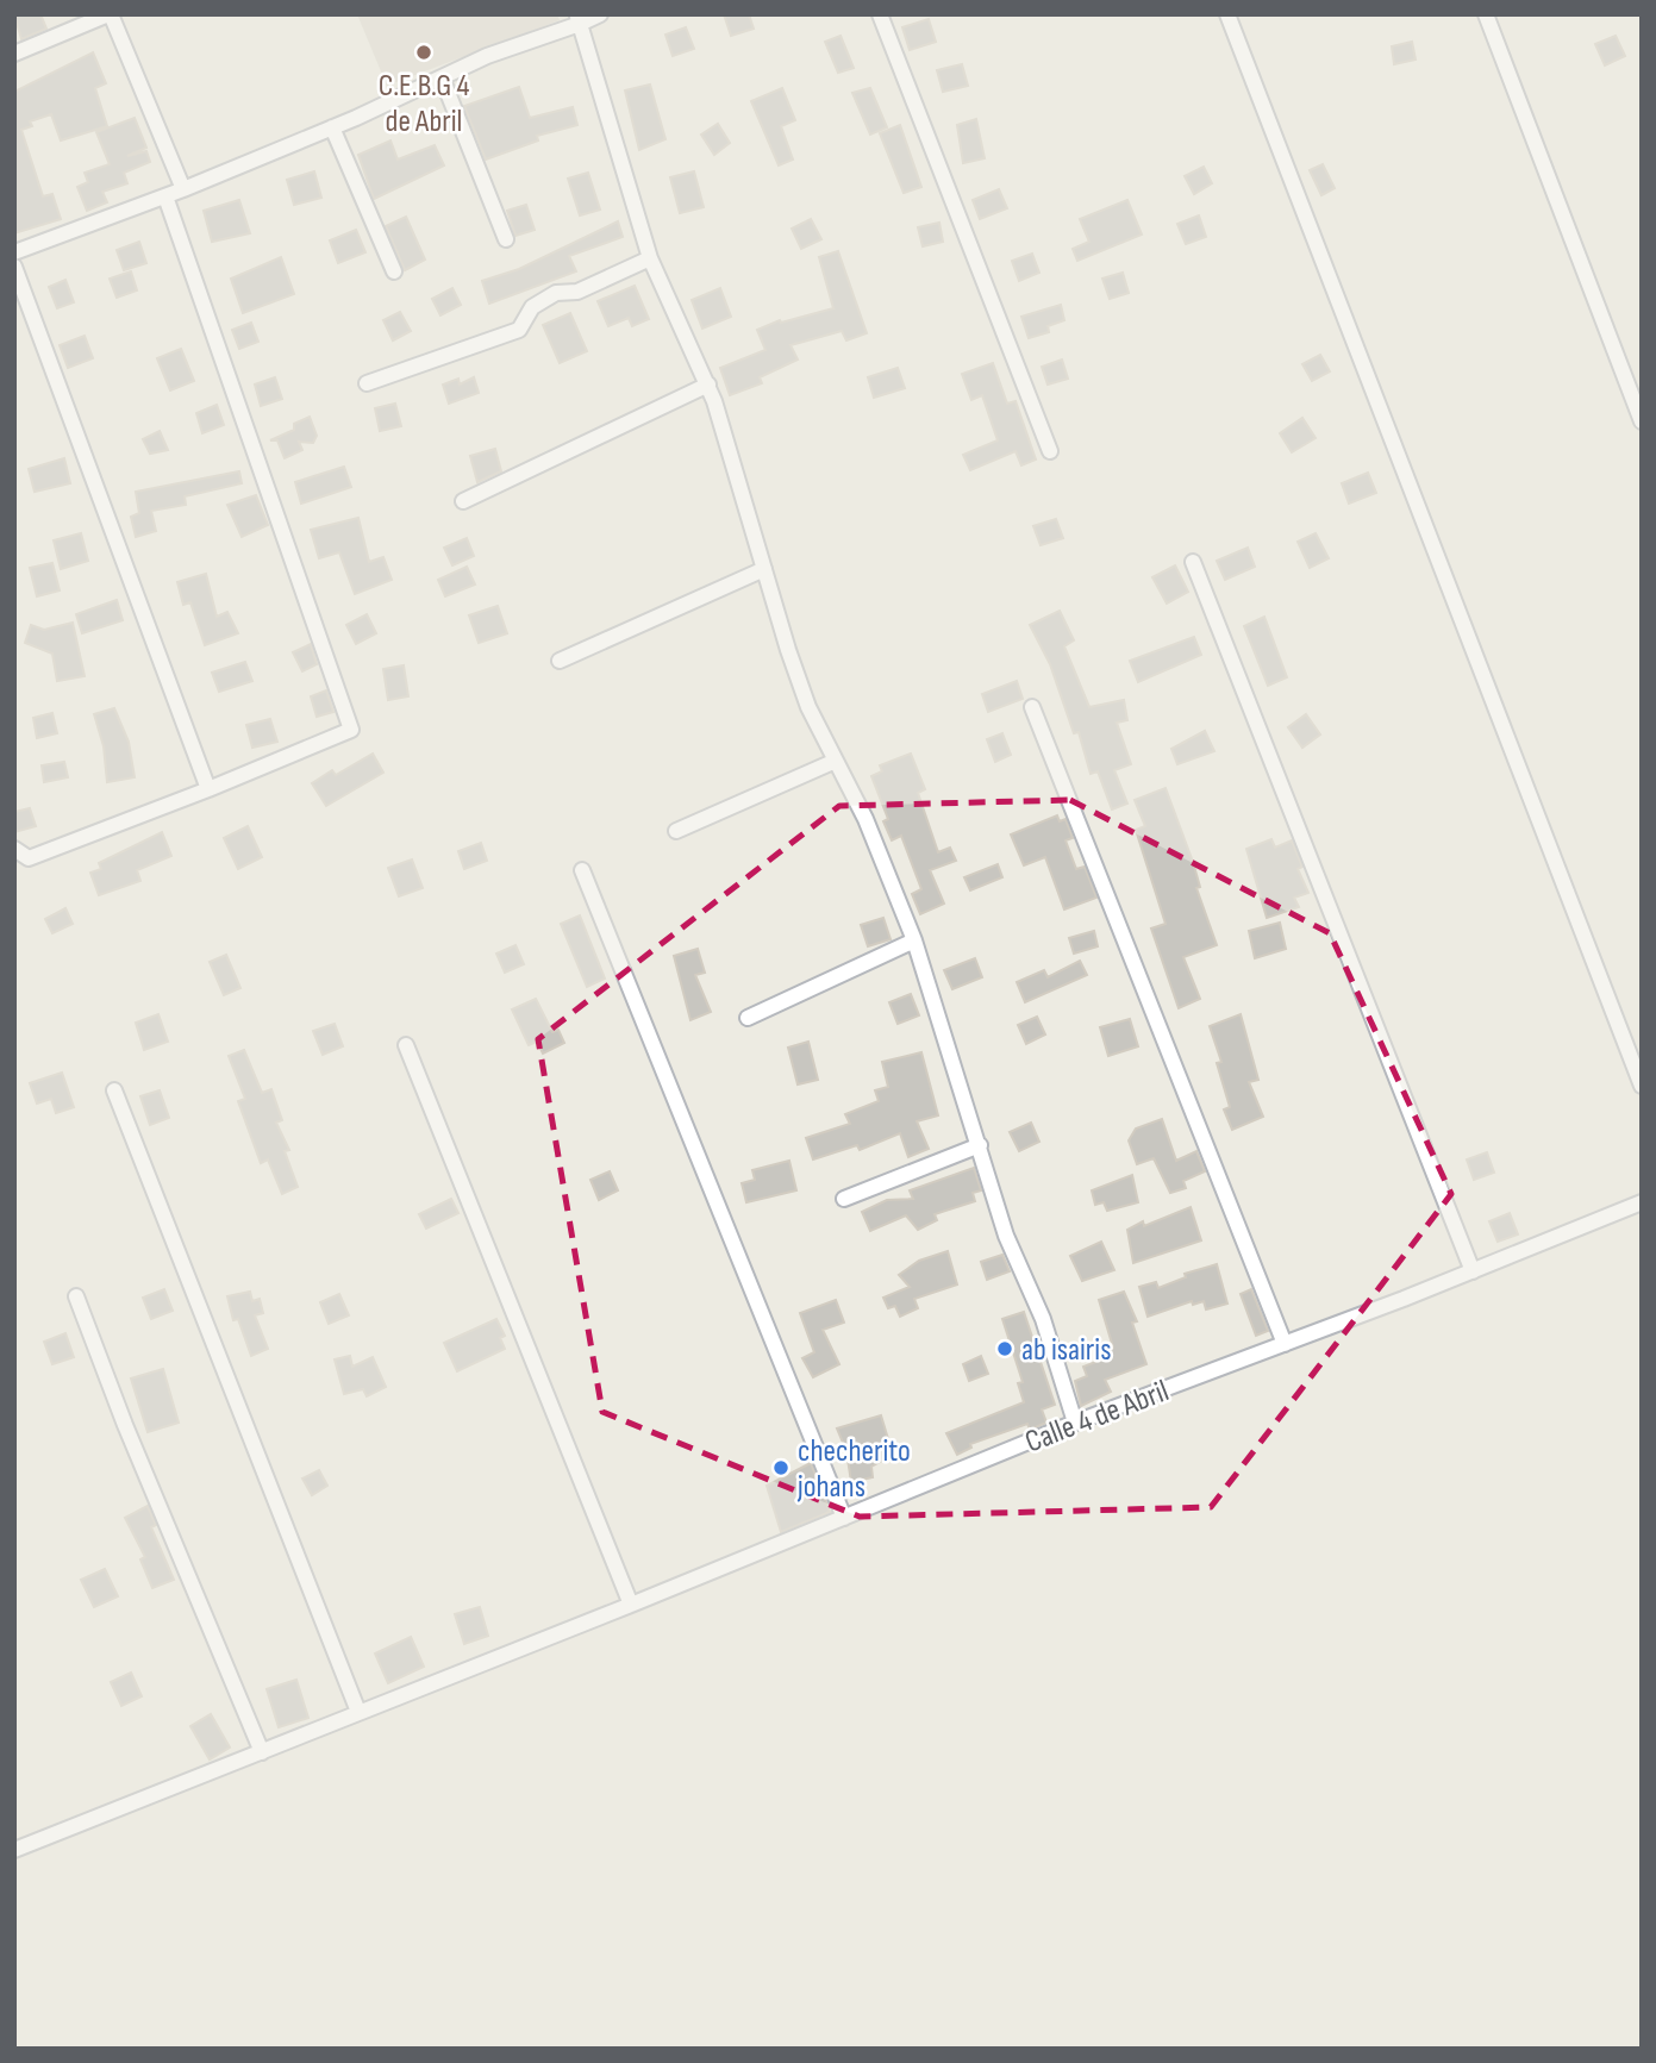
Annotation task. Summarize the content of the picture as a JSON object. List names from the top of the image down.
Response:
{
  "streets": {
    "street": ["Calle 4 de Abril"]
  },
  "places": ["C.E.B.G 4 de Abril", "ab isairis", "checherito johans"]
}
